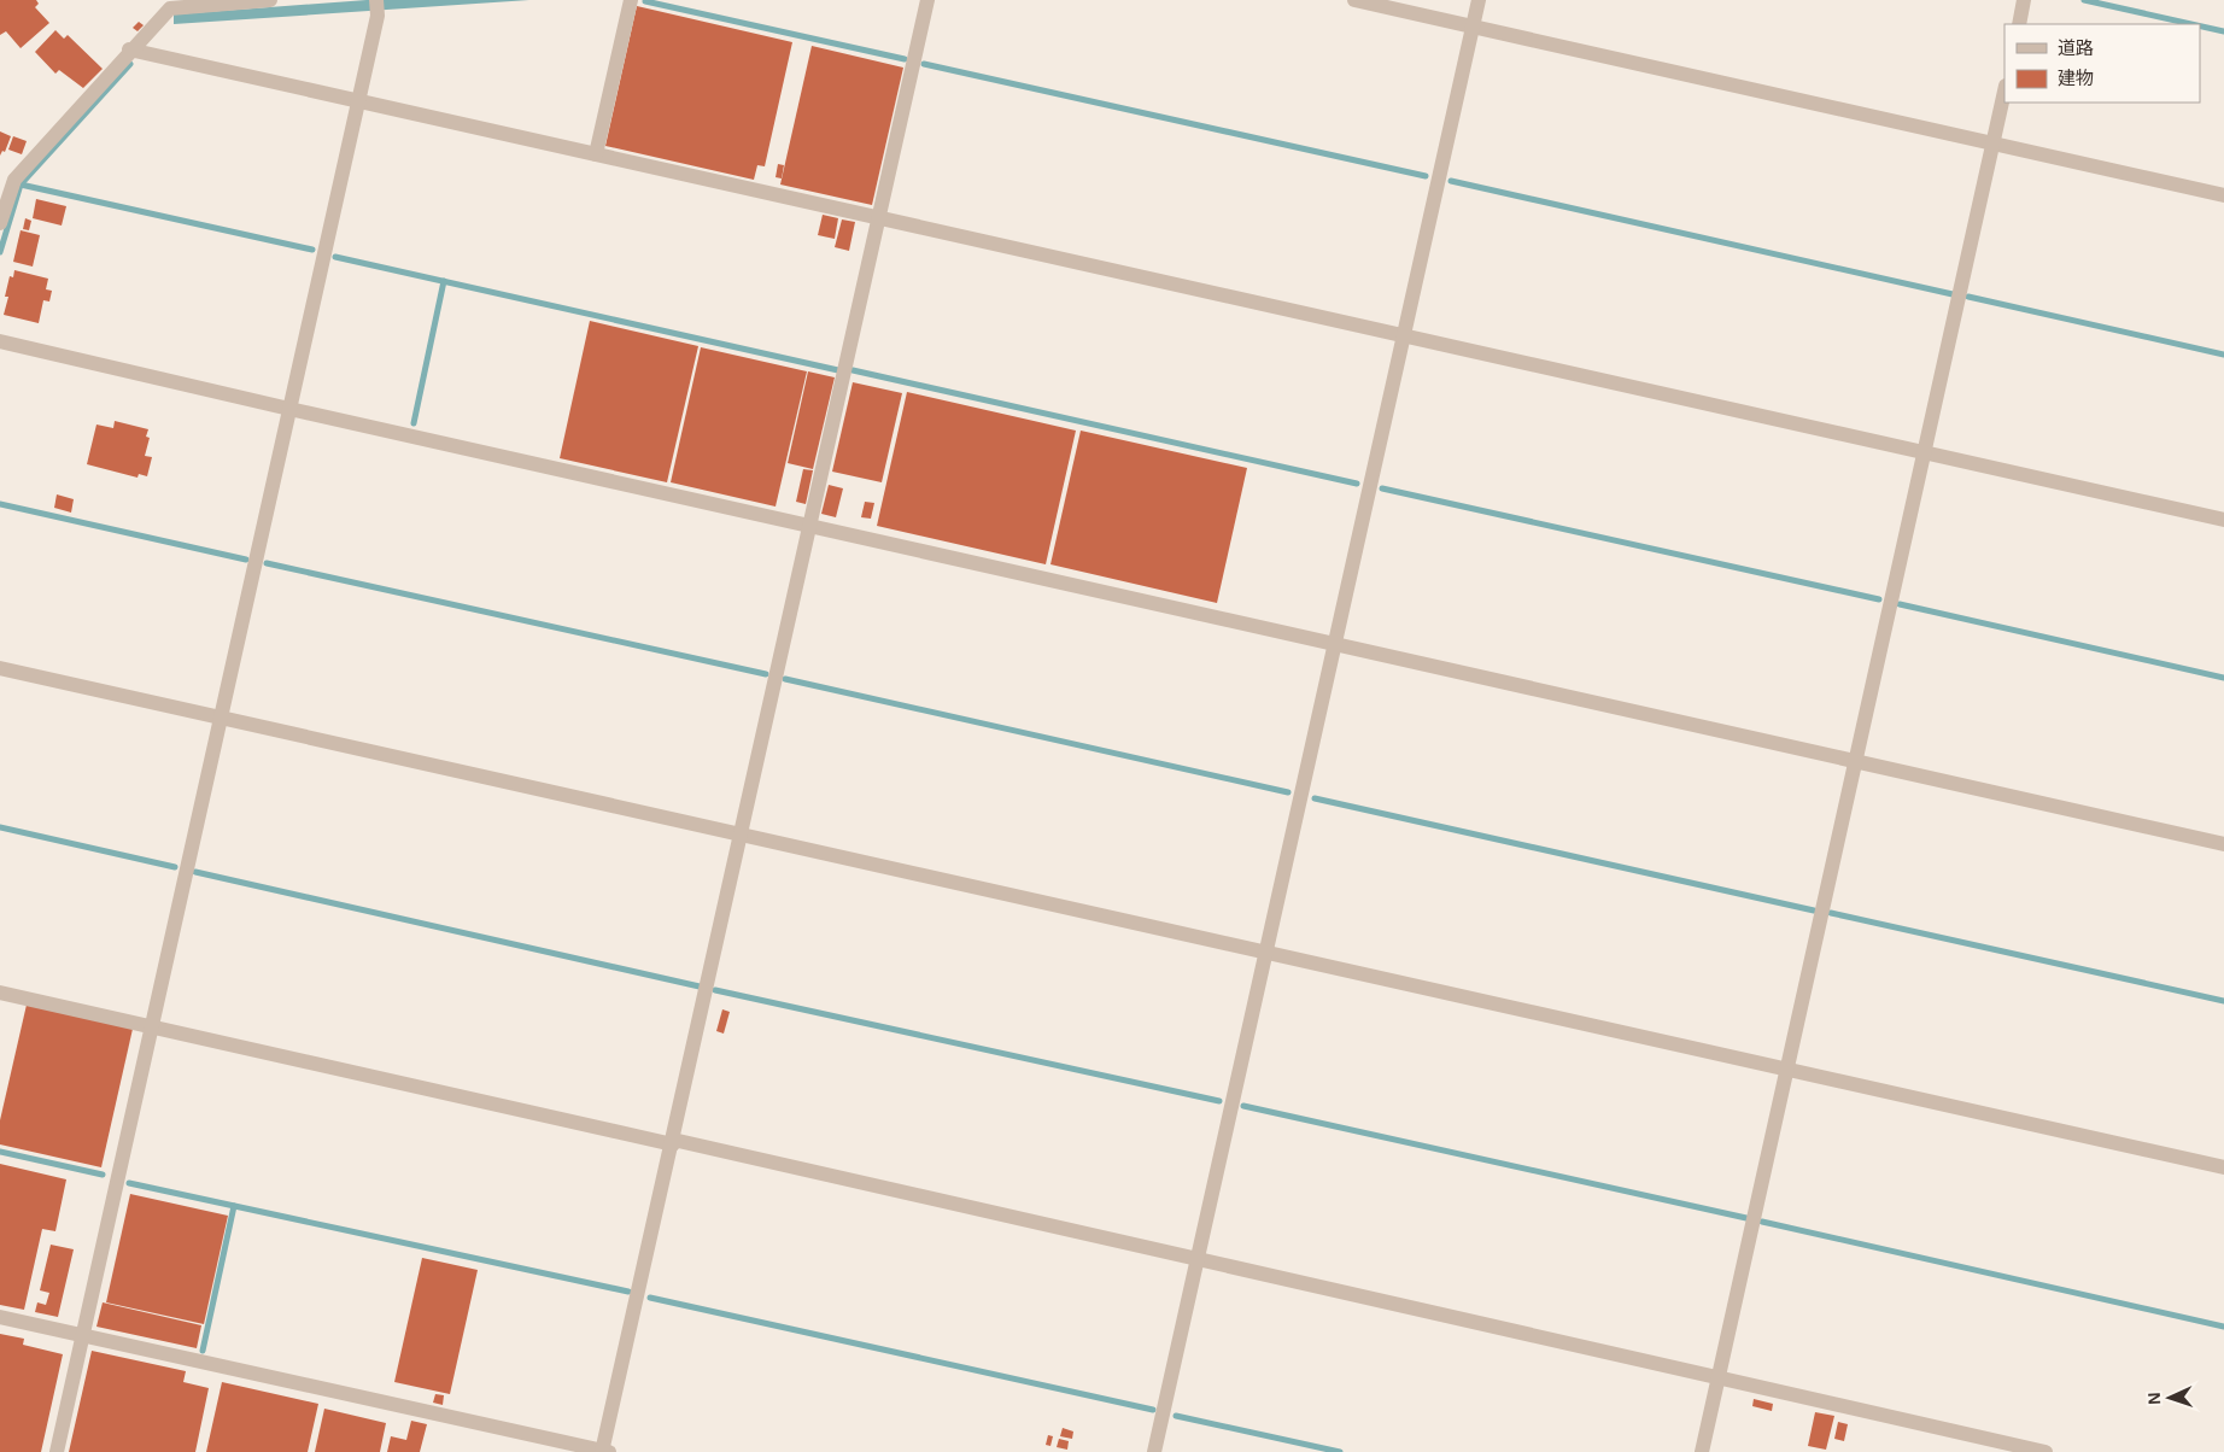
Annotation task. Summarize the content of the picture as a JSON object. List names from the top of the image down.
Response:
{
  "legend": ["道路", "建物"],
  "north": "left"
}
